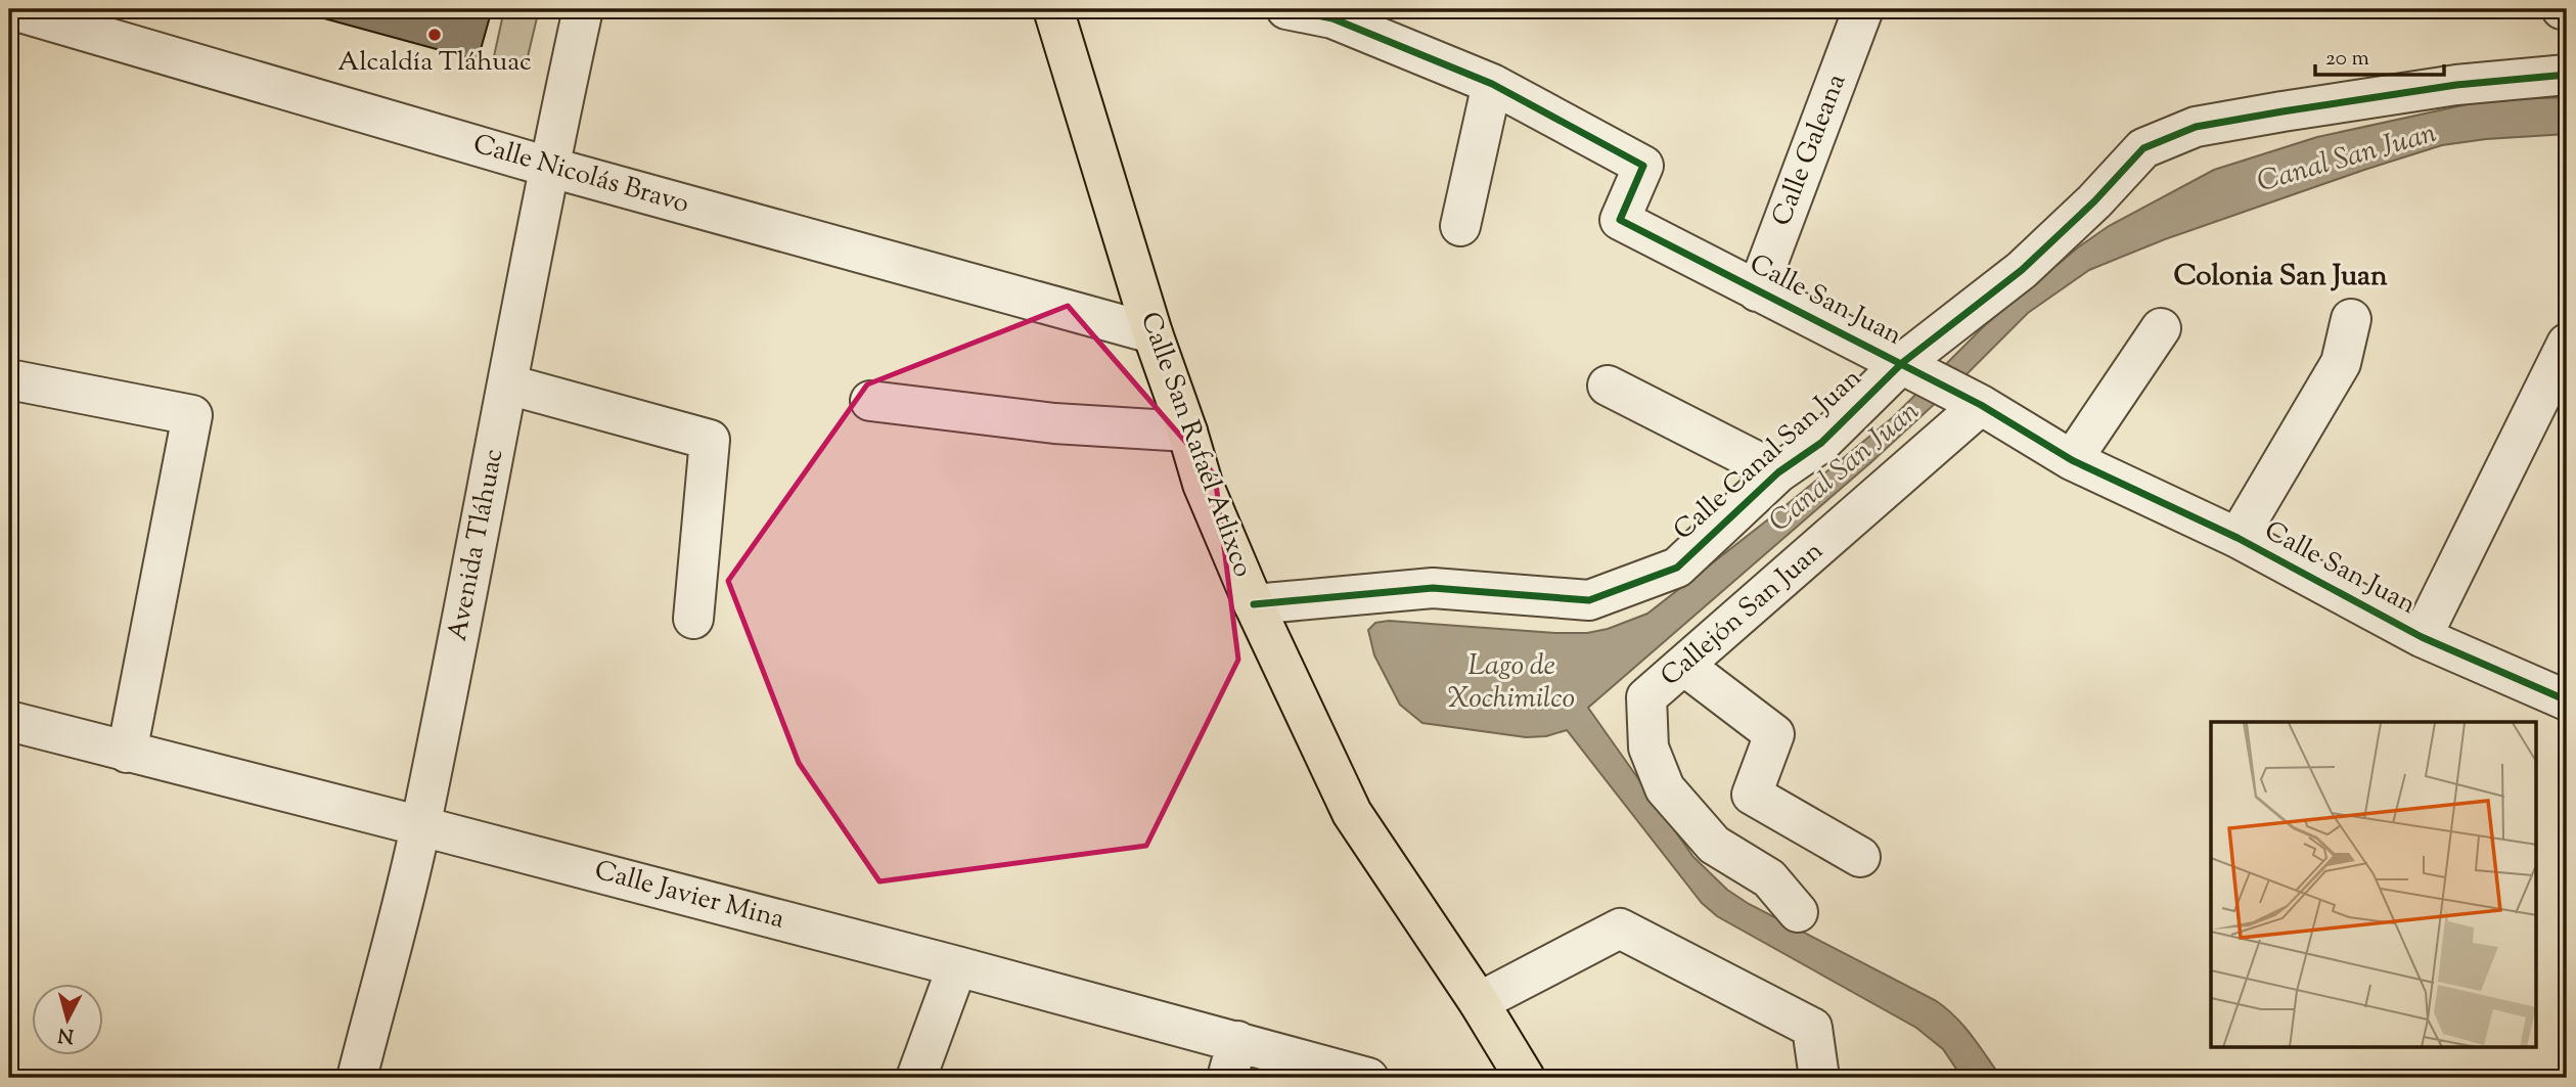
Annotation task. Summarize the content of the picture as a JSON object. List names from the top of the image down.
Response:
{
  "streets": {
    "main road": ["Calle San Rafaél Atlixco"],
    "street": [
      "Calle Galeana",
      "Calle Nicolás Bravo",
      "Calle San Juan",
      "Calle Canal San Juan",
      "Avenida Tláhuac",
      "Callejón San Juan",
      "Calle Javier Mina"
    ]
  },
  "crossings": [
    ["Calle Galeana", "Calle San Juan"],
    ["Calle Nicolás Bravo", "Calle San Rafaél Atlixco"],
    ["Calle Nicolás Bravo", "Avenida Tláhuac"],
    ["Calle San Juan", "Calle Canal San Juan"],
    ["Calle San Juan", "Callejón San Juan"],
    ["Calle San Rafaél Atlixco", "Calle Canal San Juan"],
    ["Avenida Tláhuac", "Calle Javier Mina"]
  ],
  "districts": ["Colonia San Juan"],
  "water": ["Canal San Juan", "Lago de Xochimilco"],
  "places": ["Alcaldía Tláhuac"],
  "scale_bar": "20 m",
  "north": "bottom"
}
